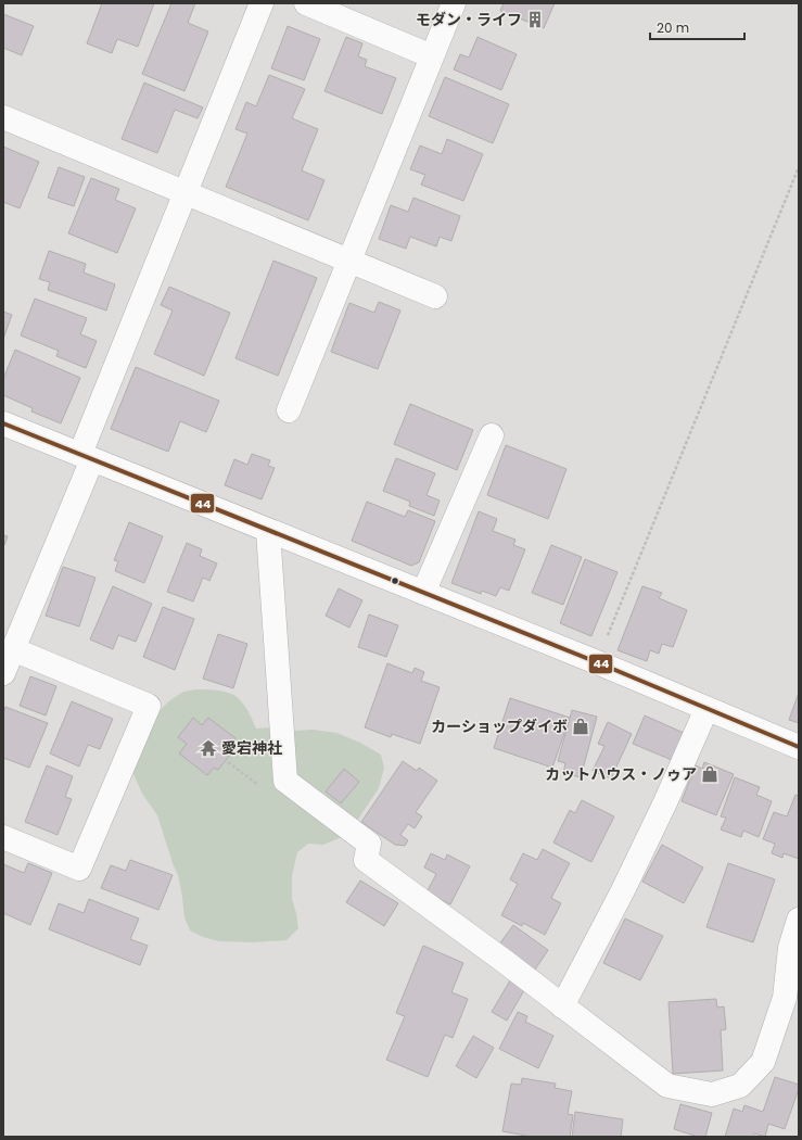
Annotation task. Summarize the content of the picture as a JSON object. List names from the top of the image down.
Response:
{
  "places": {
    "building": ["モダン・ライフ"],
    "shop": ["カーショップダイボ", "カットハウス・ノゥア"],
    "temple": ["愛宕神社"]
  },
  "lines": ["transit line 44"],
  "scale_bar": "20 m"
}
